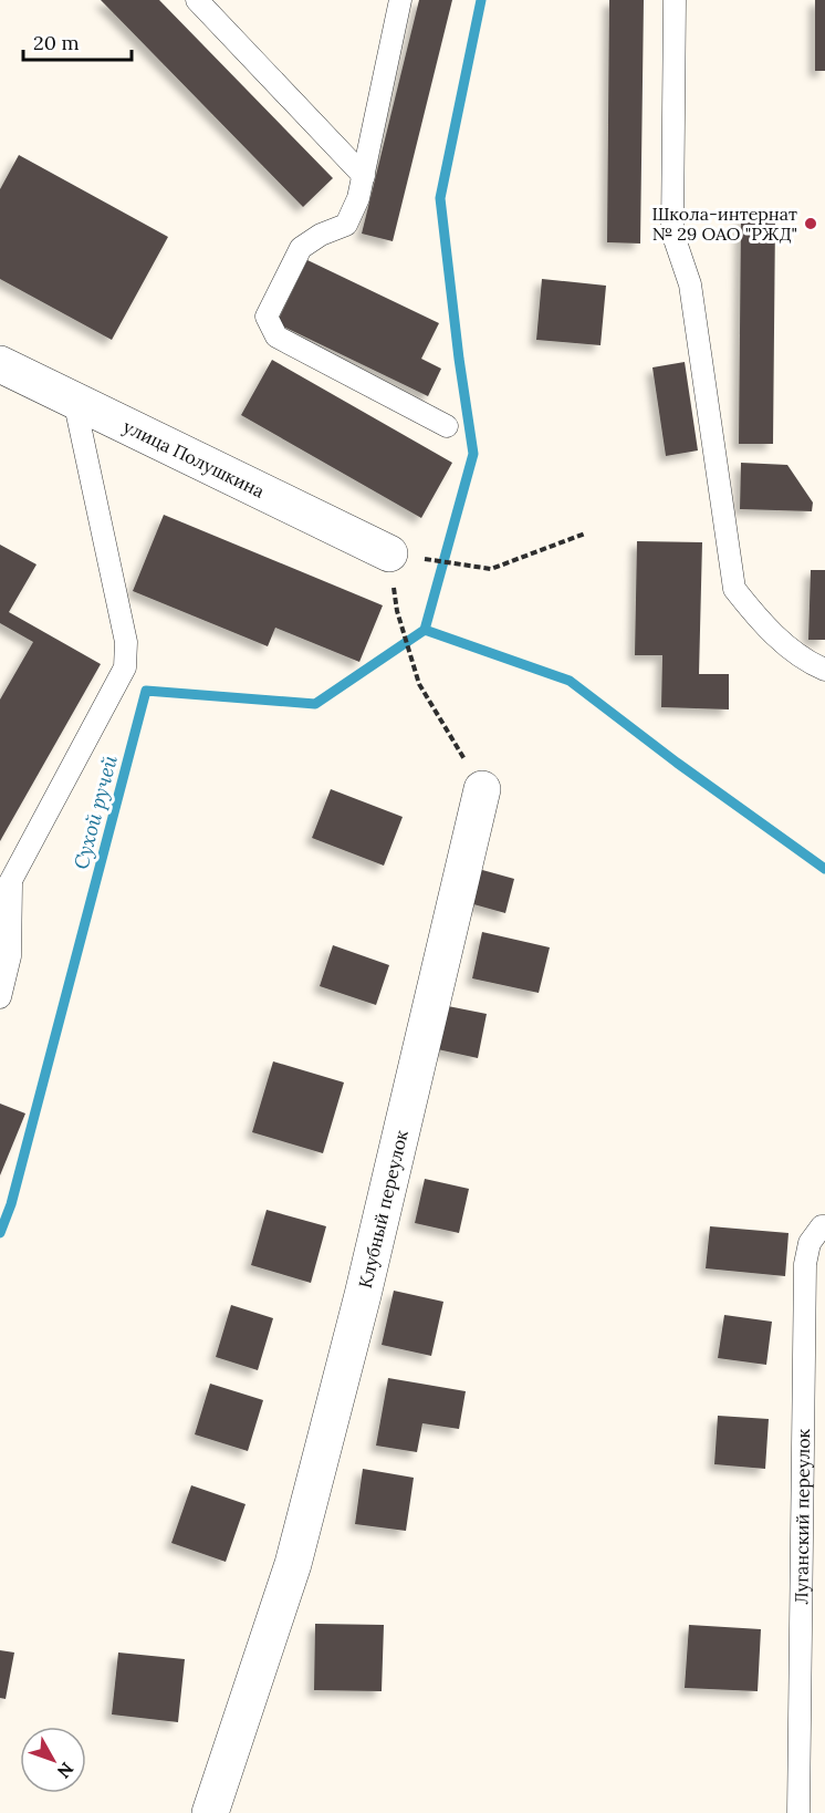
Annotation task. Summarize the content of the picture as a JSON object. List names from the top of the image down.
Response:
{
  "streets": {
    "street": ["улица Полушкина", "Клубный переулок"],
    "lane": ["Луганский переулок"]
  },
  "water": ["Сухой ручей"],
  "places": ["Школа-интернат № 29 ОАО \"РЖД\""],
  "scale_bar": "20 m",
  "north": "bottom right"
}
